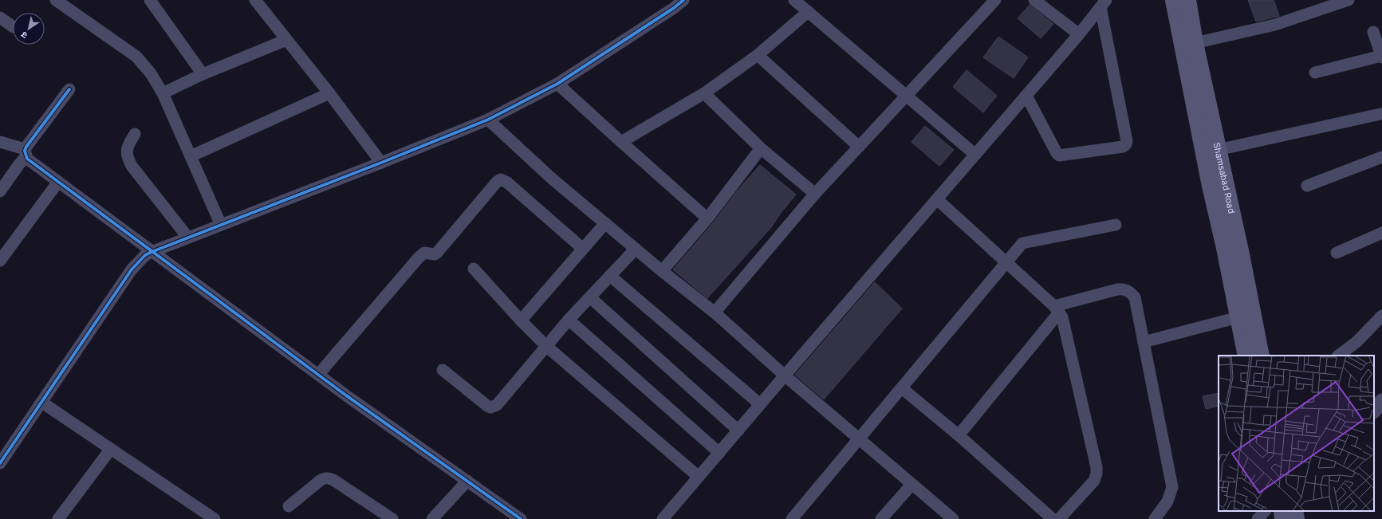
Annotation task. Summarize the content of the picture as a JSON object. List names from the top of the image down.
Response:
{
  "streets": {
    "main road": ["Shamsabad Road"]
  },
  "north": "bottom left"
}
